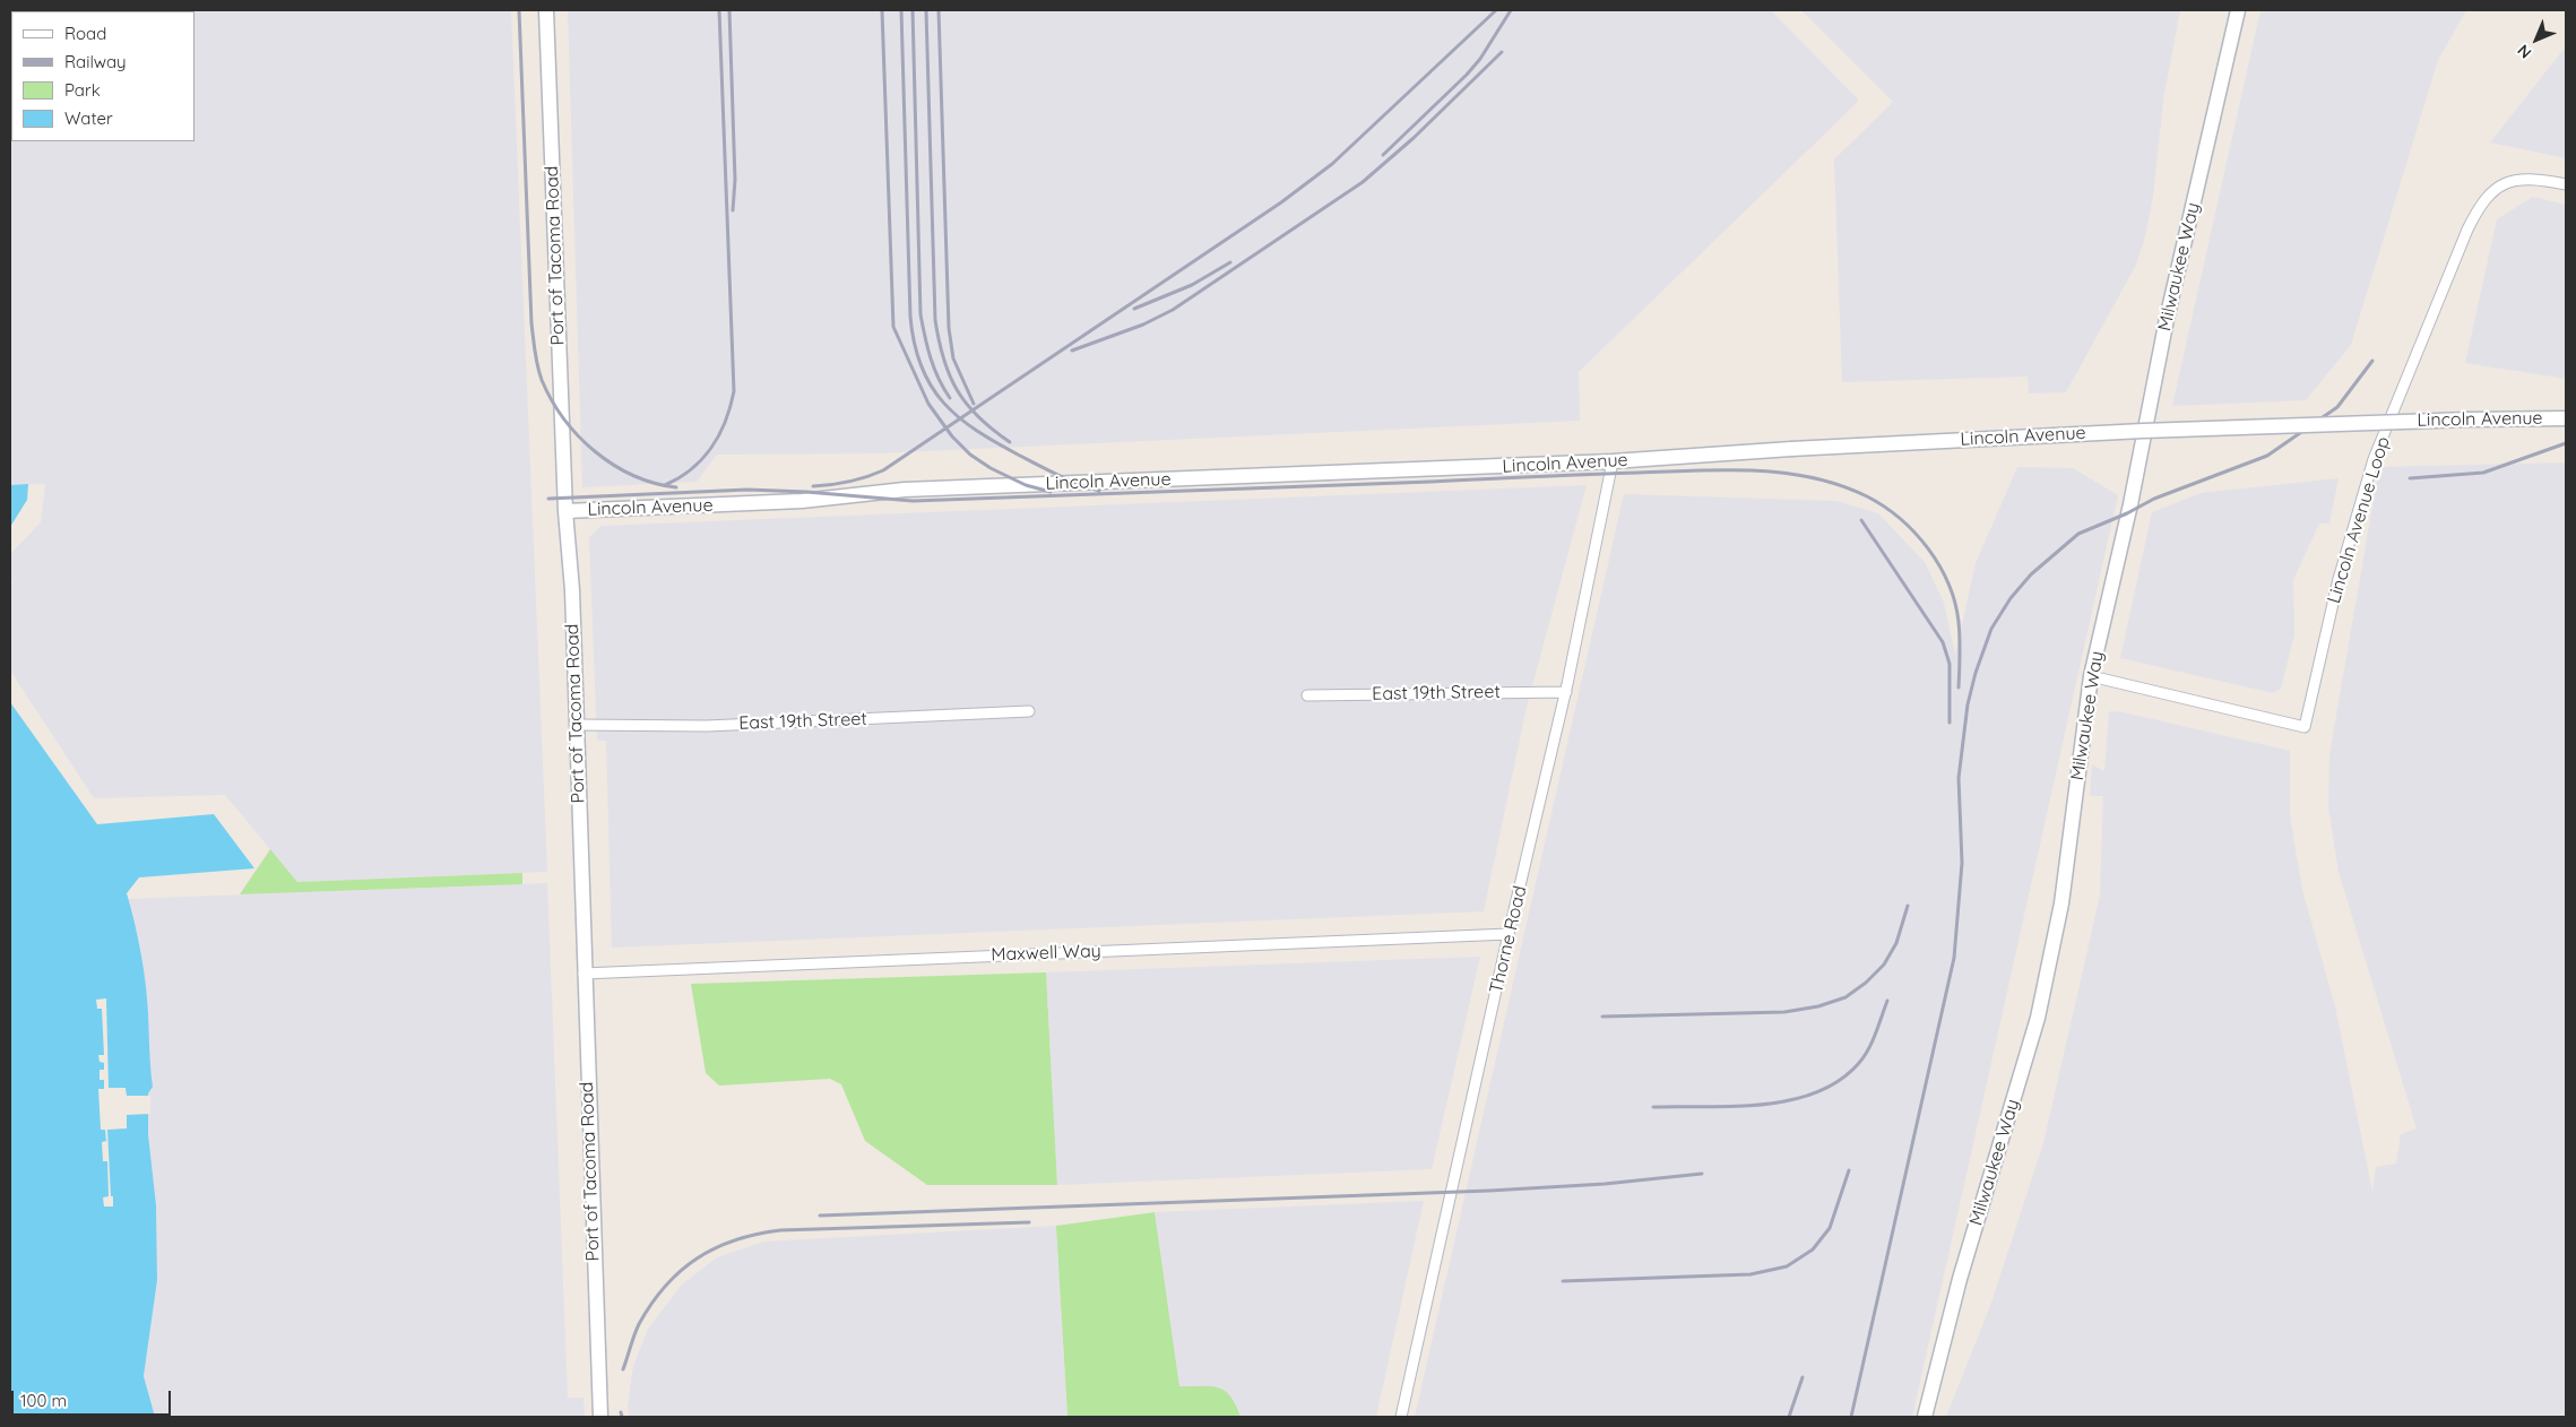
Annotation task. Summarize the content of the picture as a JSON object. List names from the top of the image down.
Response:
{
  "streets": {
    "street": [
      "Port of Tacoma Road",
      "Milwaukee Way",
      "Lincoln Avenue",
      "Lincoln Avenue Loop",
      "East 19th Street",
      "Thorne Road",
      "Maxwell Way"
    ]
  },
  "crossings": [
    ["Port of Tacoma Road", "Lincoln Avenue"],
    ["Port of Tacoma Road", "East 19th Street"],
    ["Port of Tacoma Road", "Maxwell Way"],
    ["Milwaukee Way", "Lincoln Avenue Loop"],
    ["Lincoln Avenue", "Thorne Road"],
    ["East 19th Street", "Thorne Road"],
    ["Thorne Road", "Maxwell Way"]
  ],
  "legend": [
    "Road",
    "Railway",
    "Park",
    "Water"
  ],
  "scale_bar": "100 m",
  "north": "bottom left"
}
